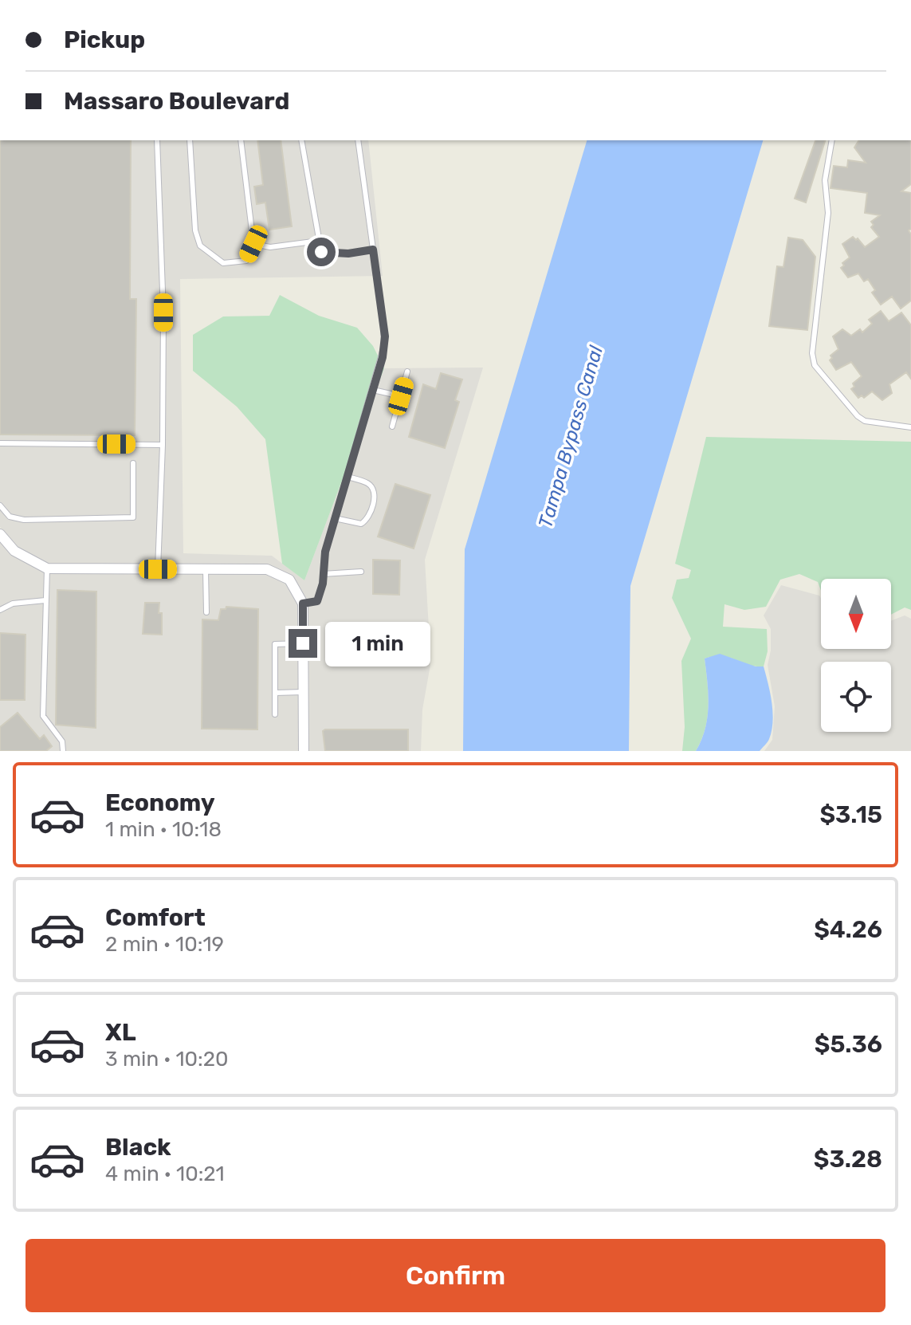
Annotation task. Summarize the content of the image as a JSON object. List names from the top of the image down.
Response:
{
  "water": ["Tampa Bypass Canal"],
  "north": "bottom",
  "page": {
    "banner": ["Pickup", "Massaro Boulevard"],
    "bubble": "1 min",
    "list": [
      {
        "name": "Economy",
        "note": "1 min · 10:18",
        "value": "$3.15"
      },
      {
        "name": "Comfort",
        "note": "2 min · 10:19",
        "value": "$4.26"
      },
      {
        "name": "XL",
        "note": "3 min · 10:20",
        "value": "$5.36"
      },
      {
        "name": "Black",
        "note": "4 min · 10:21",
        "value": "$3.28"
      }
    ],
    "buttons": "Confirm"
  }
}
